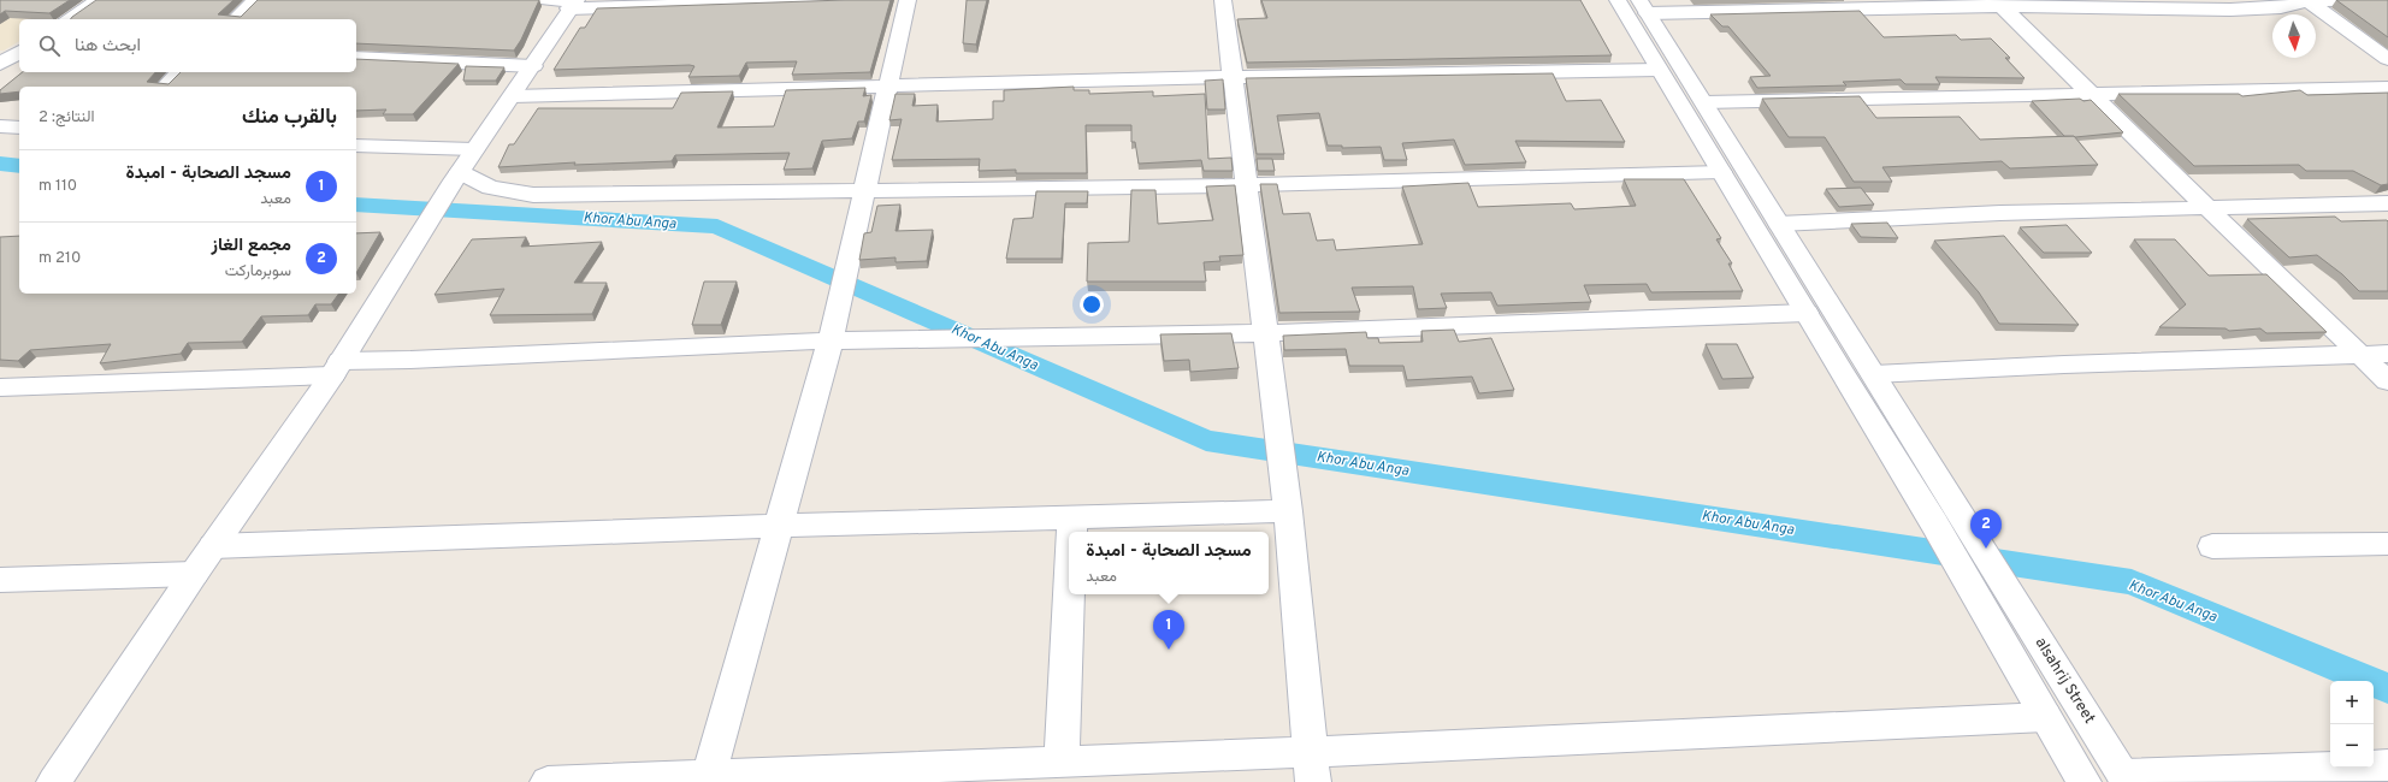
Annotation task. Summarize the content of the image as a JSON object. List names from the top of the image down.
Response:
{
  "streets": {
    "street": ["alsahrij Street"]
  },
  "water": ["Khor Abu Anga"],
  "north": "bottom",
  "page": {
    "search": "ابحث هنا",
    "heading": ["بالقرب منك", "النتائج: 2"],
    "list": [
      {
        "mark": "1",
        "name": "مسجد الصحابة - امبدة",
        "note": "معبد",
        "value": "110 m"
      },
      {
        "mark": "2",
        "name": "مجمع الغاز",
        "note": "سوبرماركت",
        "value": "210 m"
      }
    ],
    "pins": ["2", "1"],
    "popup": ["مسجد الصحابة - امبدة", "معبد"],
    "map_buttons": ["+", "−"]
  }
}
